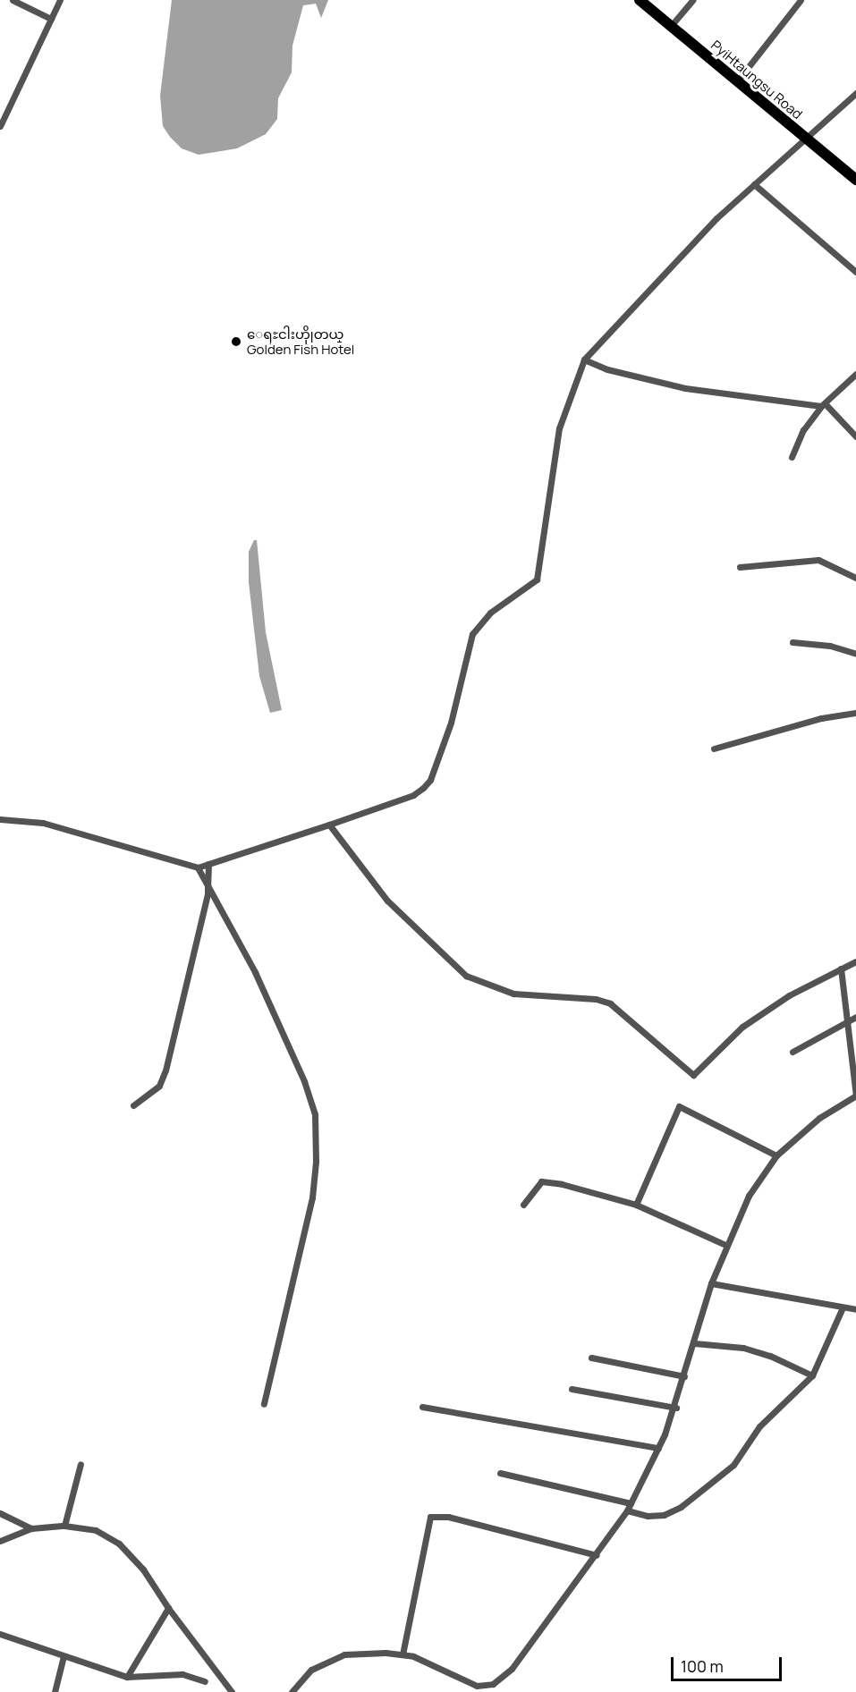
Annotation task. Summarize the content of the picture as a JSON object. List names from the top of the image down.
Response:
{
  "streets": {
    "highway": ["PyiHtaungsu Road"]
  },
  "places": ["ေရႊငါးဟိုုတယ္ Golden Fish Hotel"],
  "scale_bar": "100 m"
}
